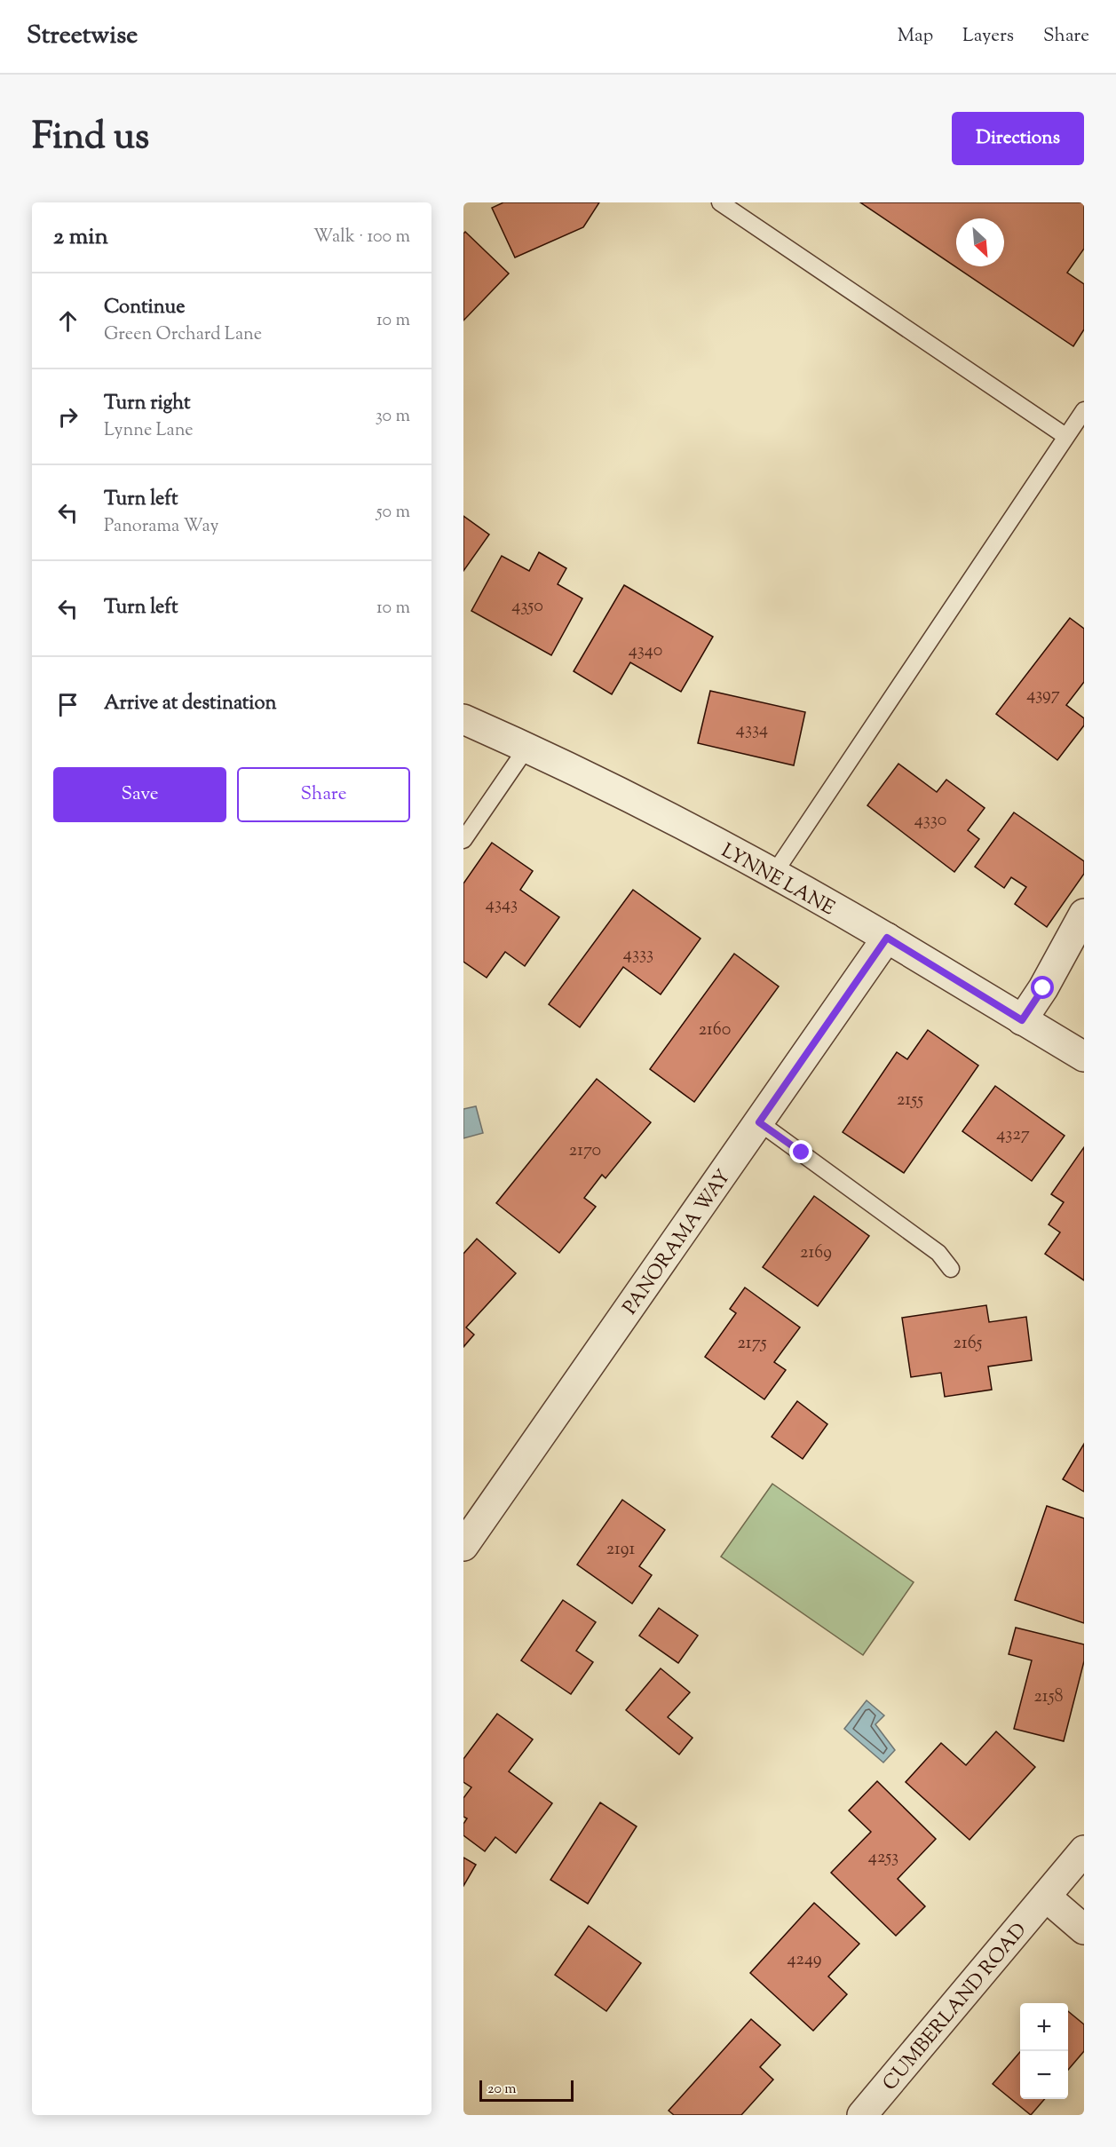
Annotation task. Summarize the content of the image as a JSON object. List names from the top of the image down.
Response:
{
  "streets": {
    "street": ["LYNNE LANE", "PANORAMA WAY", "CUMBERLAND ROAD"]
  },
  "crossings": [
    ["LYNNE LANE", "PANORAMA WAY"]
  ],
  "house_numbers": [
    "4350",
    "4340",
    "4397",
    "4334",
    "4330",
    "4343",
    "4333",
    "2160",
    "2155",
    "4327",
    "2170",
    "2169",
    "2175",
    "2165",
    "2191",
    "2158",
    "4253",
    "4249"
  ],
  "scale_bar": "20 m",
  "north": "bottom right",
  "page": {
    "header": "Streetwise",
    "nav": ["Map", "Layers", "Share"],
    "title": "Find us",
    "buttons": [
      "Directions",
      ["Save", "Share"]
    ],
    "heading": ["2 min", "Walk · 100 m"],
    "list": [
      ["Continue", "Green Orchard Lane", "10 m"],
      ["Turn right", "Lynne Lane", "30 m"],
      ["Turn left", "Panorama Way", "50 m"],
      ["Turn left", "10 m"],
      "Arrive at destination"
    ],
    "map_buttons": ["+", "−"],
    "scale": "20 m"
  }
}
